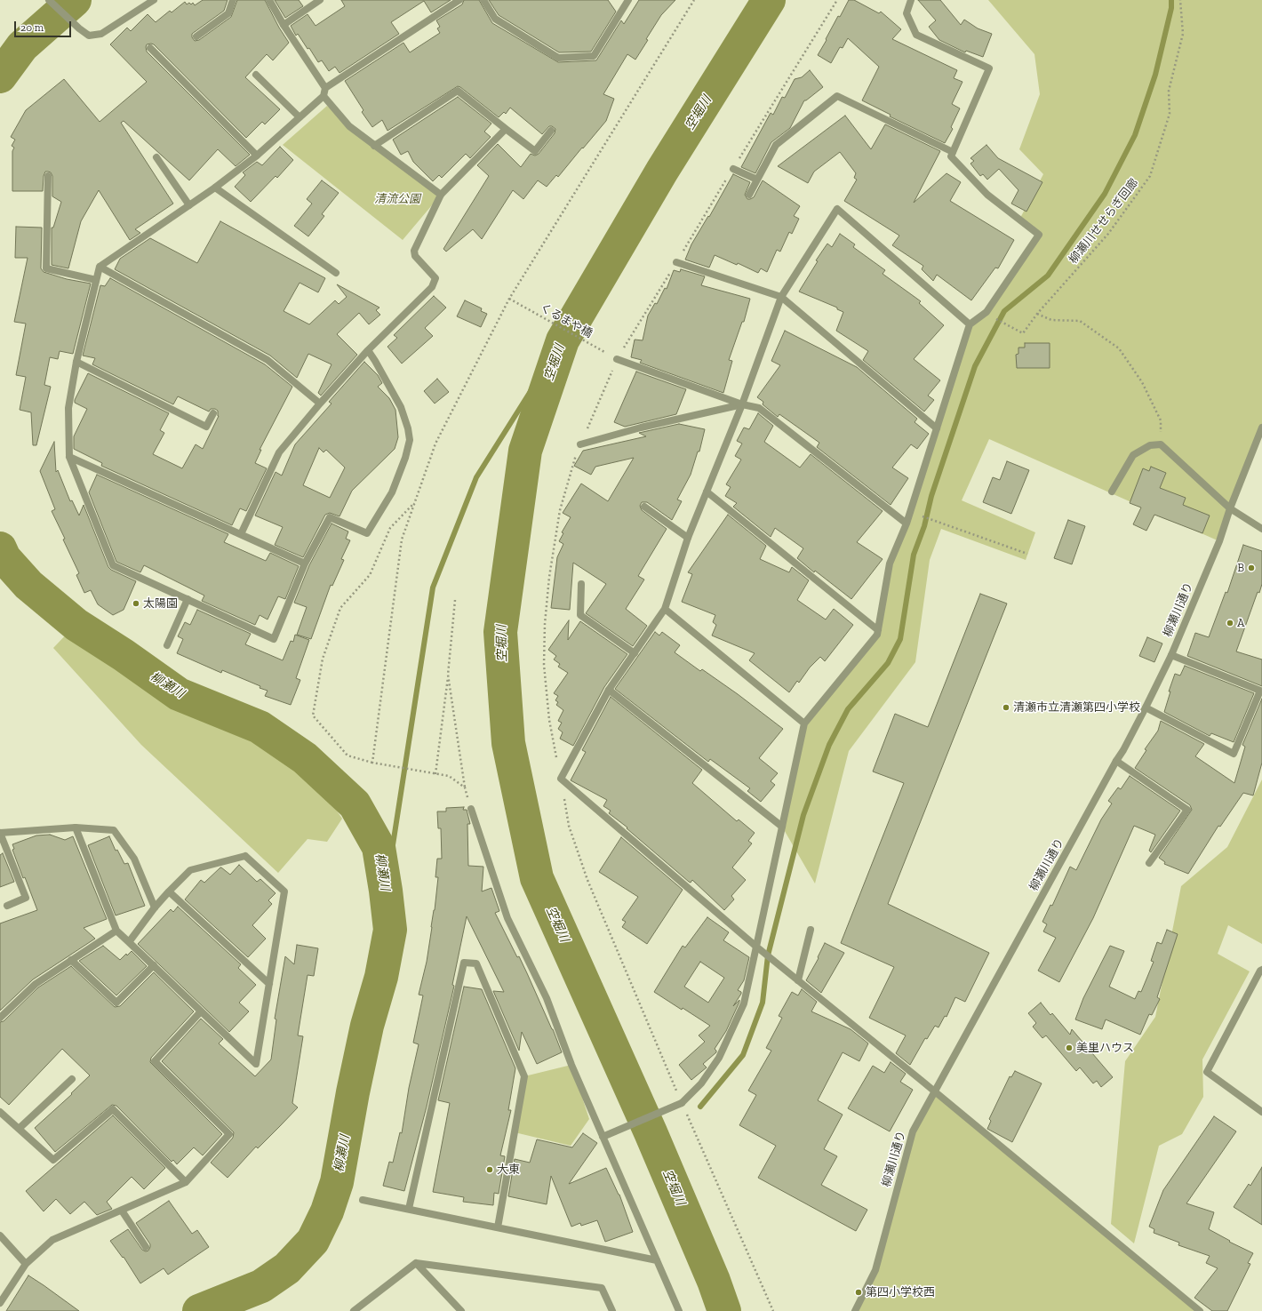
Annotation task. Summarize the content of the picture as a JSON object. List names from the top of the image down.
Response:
{
  "streets": {
    "street": ["柳瀬川通り"],
    "path": ["柳瀬川せせらぎ回廊", "くるまや橋"]
  },
  "water": ["空堀川", "柳瀬川"],
  "parks": ["清流公園"],
  "places": [
    "B",
    "太陽園",
    "A",
    "清瀬市立清瀬第四小学校",
    "美里ハウス",
    "大東",
    "第四小学校西"
  ],
  "scale_bar": "20 m"
}
